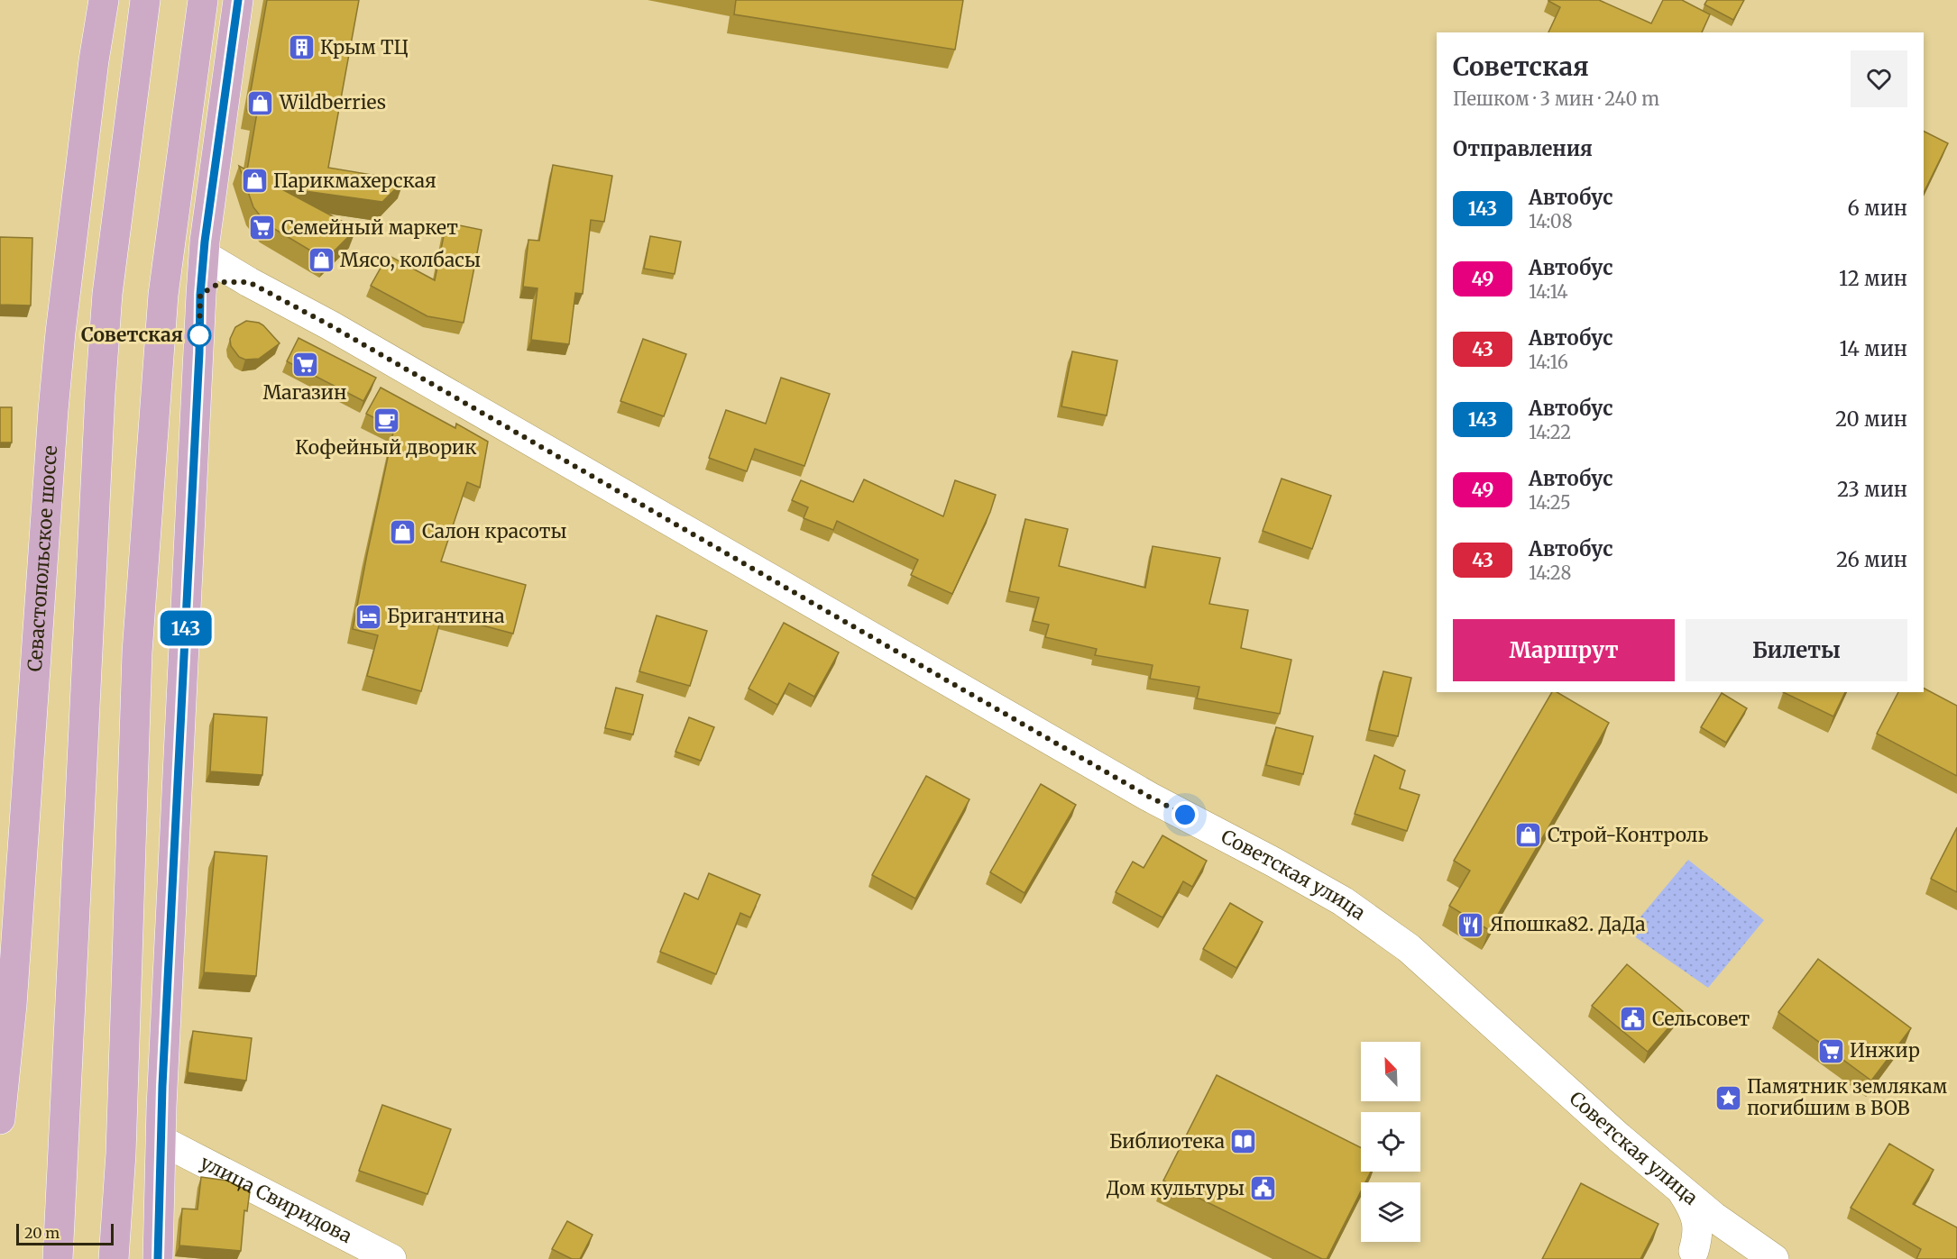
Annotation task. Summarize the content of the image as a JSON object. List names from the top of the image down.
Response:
{
  "streets": {
    "main road": ["Севастопольское шоссе"],
    "street": ["Советская улица", "улица Свиридова"]
  },
  "places": {
    "building": ["Крым ТЦ"],
    "shop": [
      "Wildberries",
      "Парикмахерская",
      "Мясо, колбасы",
      "Салон красоты",
      "Строй-Контроль"
    ],
    "supermarket": ["Семейный маркет", "Магазин", "Инжир"],
    "other": ["Советская"],
    "cafe": ["Кофейный дворик"],
    "hotel": ["Бригантина"],
    "restaurant": ["Япошка82. ДаДа"],
    "public building": ["Сельсовет", "Дом культуры"],
    "place": ["Памятник землякам погибшим в ВОВ"],
    "library": ["Библиотека"]
  },
  "lines": ["bus line 143"],
  "scale_bar": "20 m",
  "north": "top left",
  "page": {
    "on_map": "143",
    "heading": [
      ["Советская", "Пешком · 3 мин · 240 m"],
      "Отправления"
    ],
    "list": [
      {
        "mark": "143",
        "name": "Автобус",
        "note": "14:08",
        "value": "6 мин"
      },
      {
        "mark": "49",
        "name": "Автобус",
        "note": "14:14",
        "value": "12 мин"
      },
      {
        "mark": "43",
        "name": "Автобус",
        "note": "14:16",
        "value": "14 мин"
      },
      {
        "mark": "143",
        "name": "Автобус",
        "note": "14:22",
        "value": "20 мин"
      },
      {
        "mark": "49",
        "name": "Автобус",
        "note": "14:25",
        "value": "23 мин"
      },
      {
        "mark": "43",
        "name": "Автобус",
        "note": "14:28",
        "value": "26 мин"
      }
    ],
    "buttons": ["Маршрут", "Билеты"],
    "scale": "20 m"
  }
}
